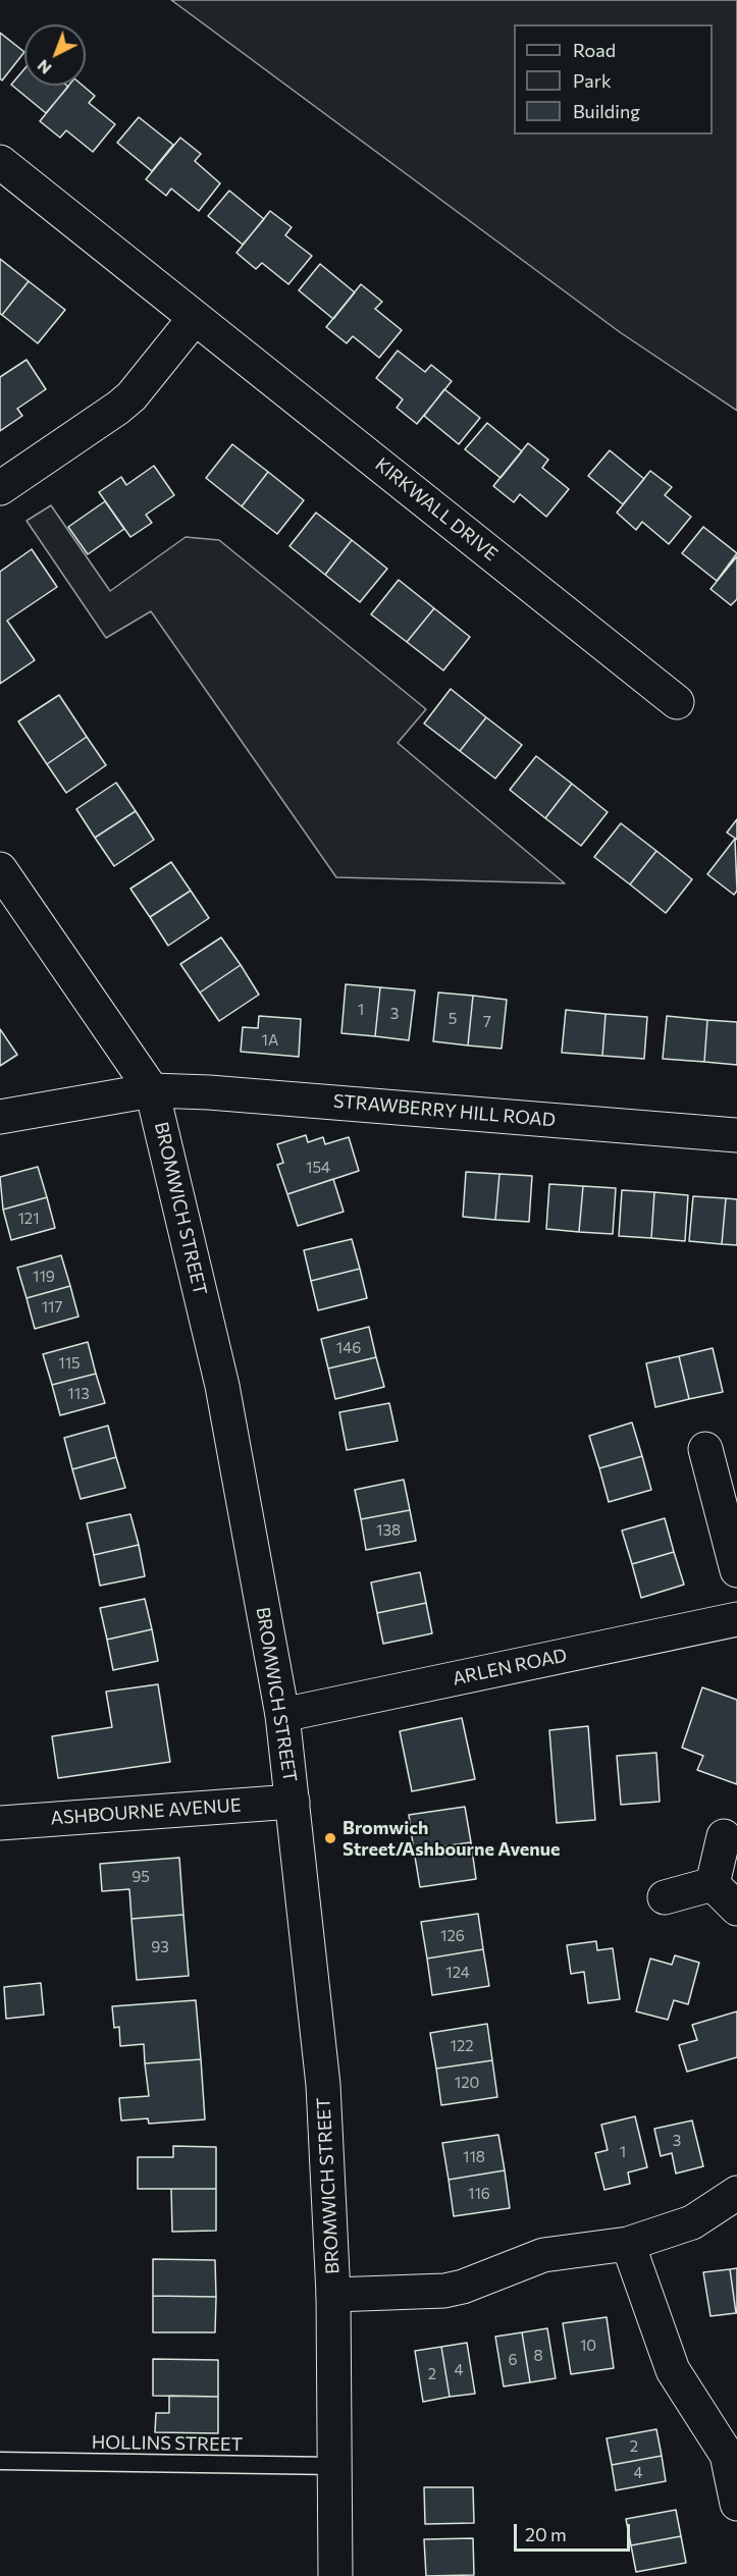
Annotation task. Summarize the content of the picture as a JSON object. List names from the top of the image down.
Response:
{
  "streets": {
    "street": [
      "KIRKWALL DRIVE",
      "STRAWBERRY HILL ROAD",
      "BROMWICH STREET",
      "ARLEN ROAD",
      "ASHBOURNE AVENUE"
    ],
    "lane": ["HOLLINS STREET"]
  },
  "crossings": [
    ["STRAWBERRY HILL ROAD", "BROMWICH STREET"],
    ["BROMWICH STREET", "ARLEN ROAD"],
    ["BROMWICH STREET", "ASHBOURNE AVENUE"],
    ["BROMWICH STREET", "HOLLINS STREET"]
  ],
  "places": ["Bromwich Street/Ashbourne Avenue"],
  "house_numbers": [
    "1",
    "3",
    "5",
    "7",
    "1A",
    "154",
    "121",
    "119",
    "117",
    "146",
    "115",
    "113",
    "138",
    "95",
    "126",
    "93",
    "124",
    "122",
    "120",
    "3",
    "1",
    "118",
    "116",
    "10",
    "8",
    "6",
    "4",
    "2",
    "2",
    "4"
  ],
  "legend": ["Road", "Park", "Building"],
  "scale_bar": "20 m",
  "north": "bottom left"
}
